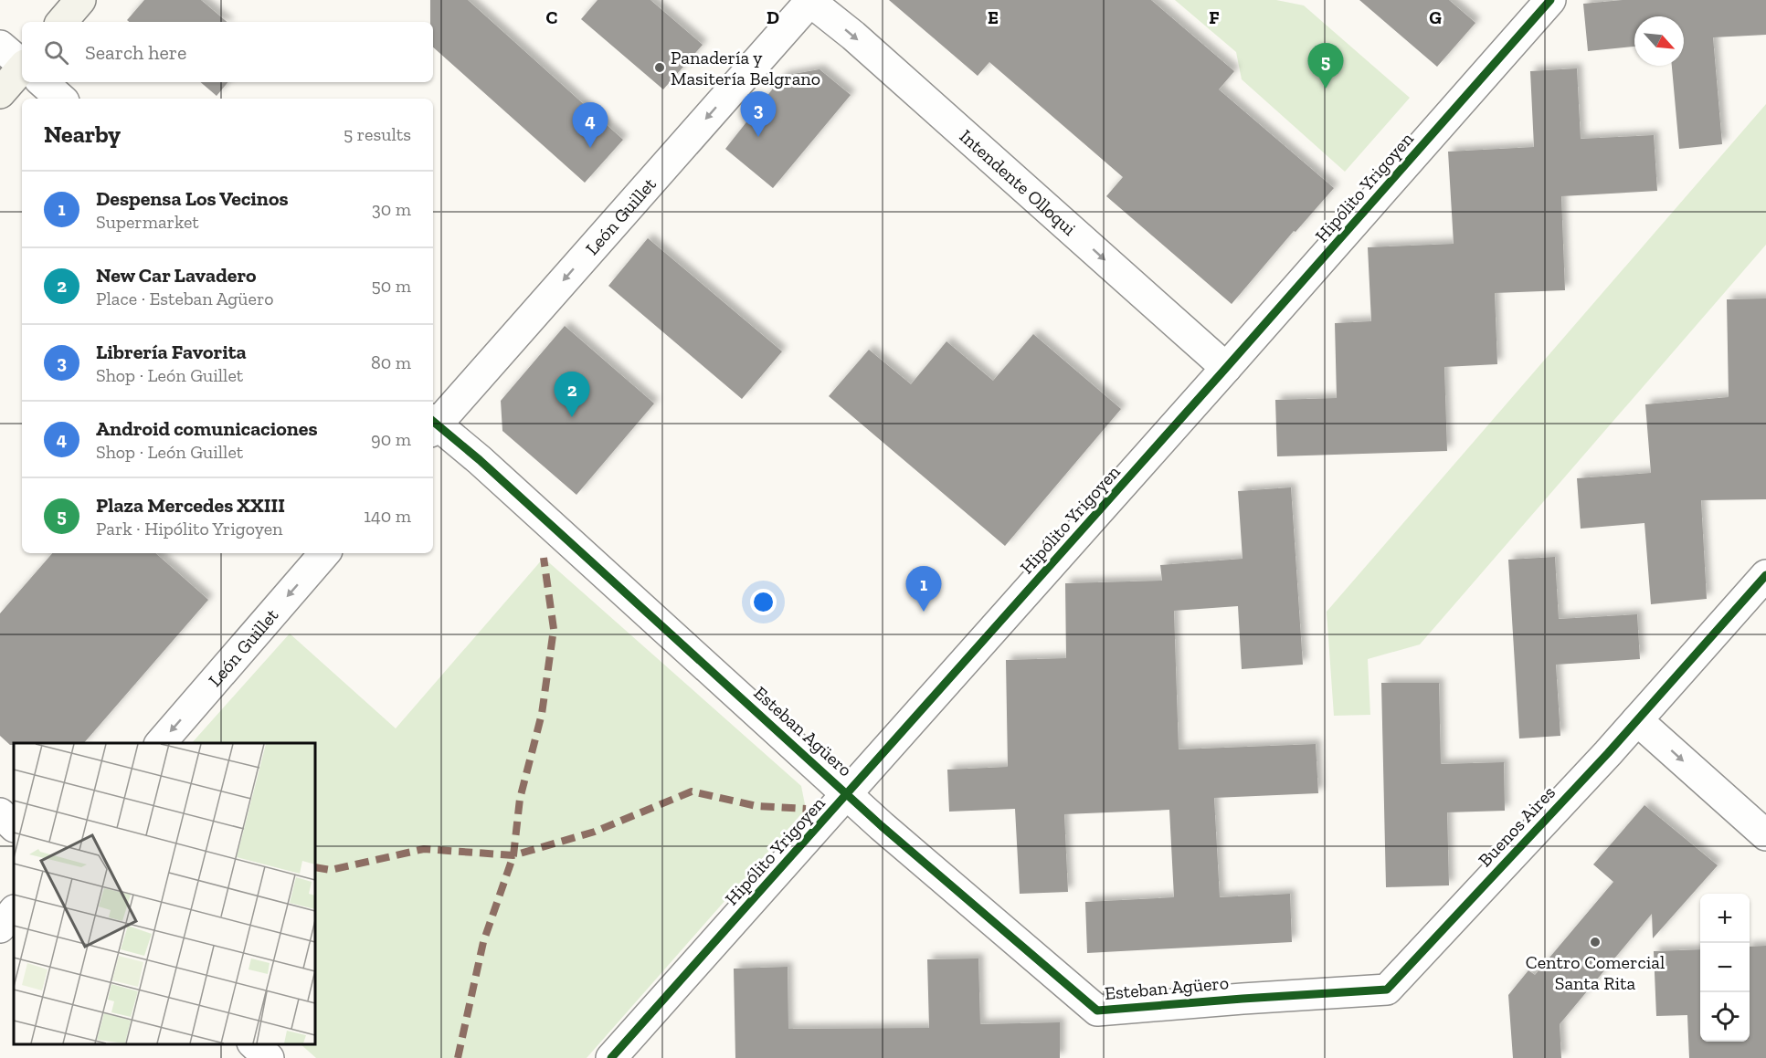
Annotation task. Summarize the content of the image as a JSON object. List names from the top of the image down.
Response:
{
  "streets": {
    "street": [
      "Intendente Olloqui",
      "Hipólito Yrigoyen",
      "León Guillet",
      "Esteban Agüero",
      "Buenos Aires"
    ]
  },
  "crossings": [
    ["Intendente Olloqui", "Hipólito Yrigoyen"],
    ["Intendente Olloqui", "León Guillet"],
    ["Hipólito Yrigoyen", "Esteban Agüero"],
    ["Esteban Agüero", "Buenos Aires"]
  ],
  "one_way": ["Intendente Olloqui", "León Guillet"],
  "places": ["Panadería y Masitería Belgrano", "Centro Comercial Santa Rita"],
  "north": "bottom right",
  "page": {
    "search": "Search here",
    "pins": [
      "5",
      "3",
      "4",
      "2",
      "1"
    ],
    "heading": ["Nearby", "5 results"],
    "list": [
      {
        "mark": "1",
        "name": "Despensa Los Vecinos",
        "note": "Supermarket",
        "value": "30 m"
      },
      {
        "mark": "2",
        "name": "New Car Lavadero",
        "note": "Place · Esteban Agüero",
        "value": "50 m"
      },
      {
        "mark": "3",
        "name": "Librería Favorita",
        "note": "Shop · León Guillet",
        "value": "80 m"
      },
      {
        "mark": "4",
        "name": "Android comunicaciones",
        "note": "Shop · León Guillet",
        "value": "90 m"
      },
      {
        "mark": "5",
        "name": "Plaza Mercedes XXIII",
        "note": "Park · Hipólito Yrigoyen",
        "value": "140 m"
      }
    ],
    "map_buttons": ["+", "−"]
  },
  "grid": {
    "columns": [
      "C",
      "D",
      "E",
      "F",
      "G"
    ]
  }
}
